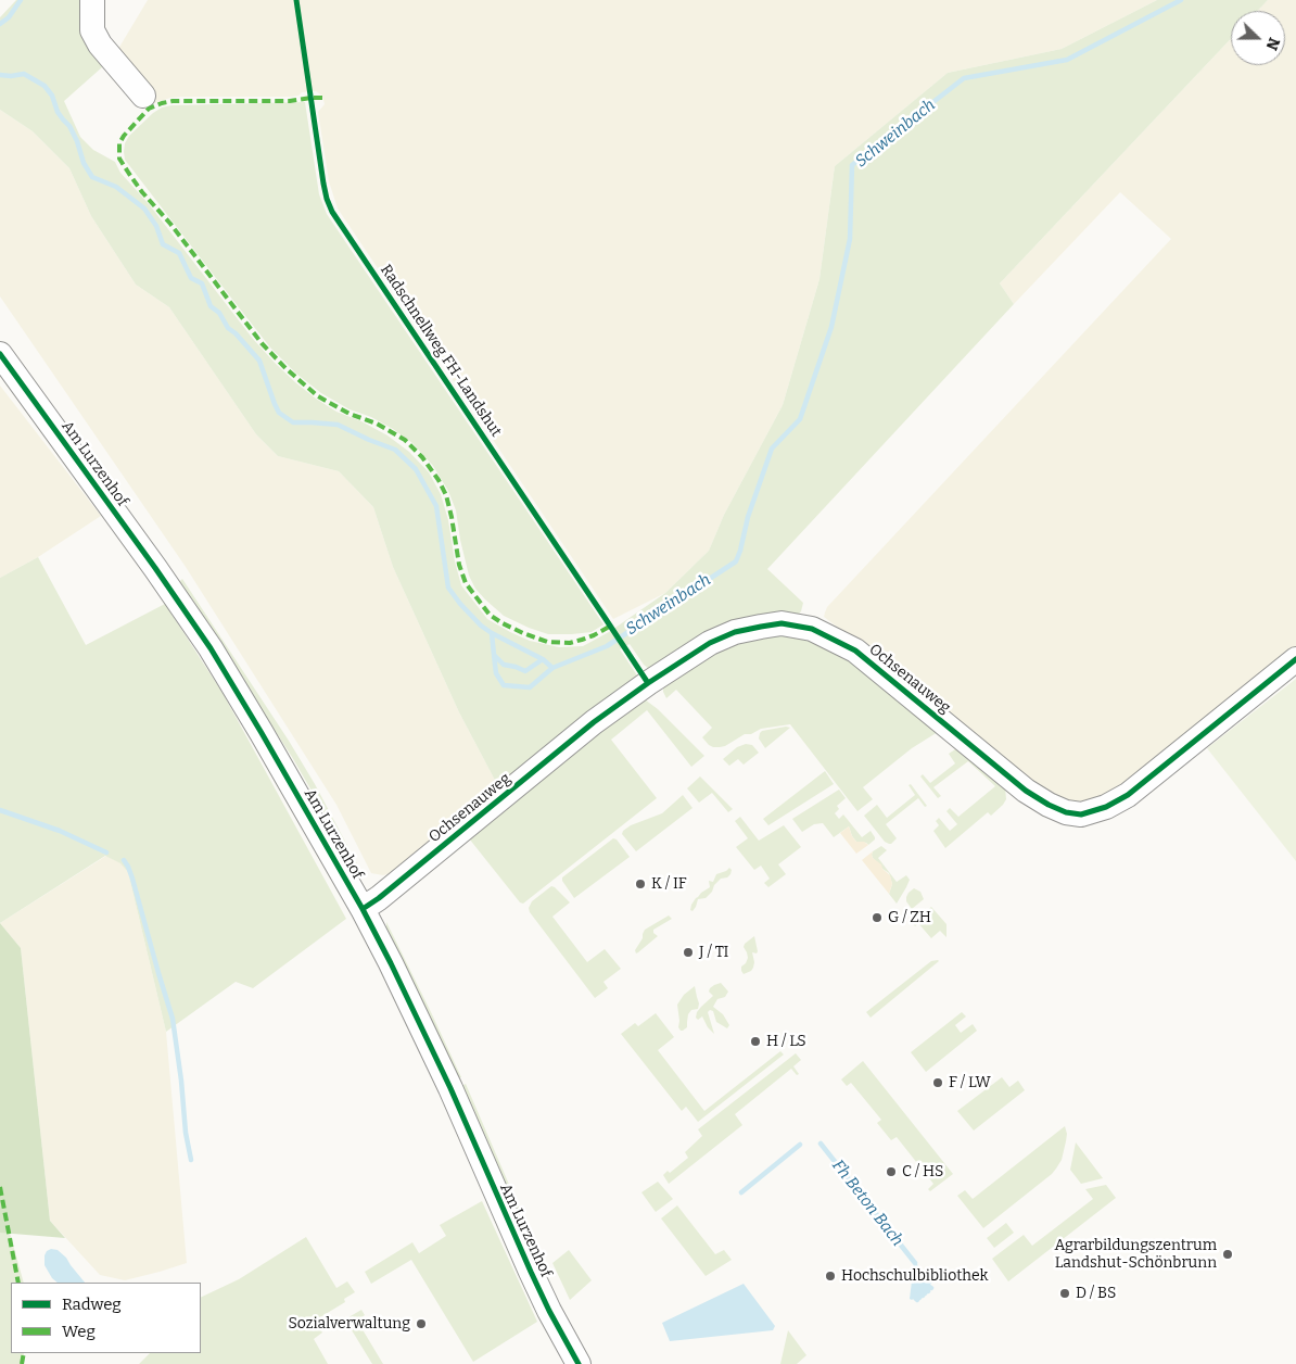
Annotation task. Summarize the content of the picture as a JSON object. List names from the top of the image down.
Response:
{
  "streets": {
    "street": ["Am Lurzenhof", "Ochsenauweg"],
    "cycle path": ["Radschnellweg FH-Landshut"]
  },
  "crossings": [
    ["Am Lurzenhof", "Ochsenauweg"]
  ],
  "water": ["Schweinbach", "Fh Beton Bach"],
  "places": [
    "K / IF",
    "G / ZH",
    "J / TI",
    "H / LS",
    "F / LW",
    "C / HS",
    "Agrarbildungszentrum Landshut-Schönbrunn",
    "Hochschulbibliothek",
    "D / BS",
    "Sozialverwaltung"
  ],
  "legend": ["Radweg", "Weg"],
  "north": "right"
}
